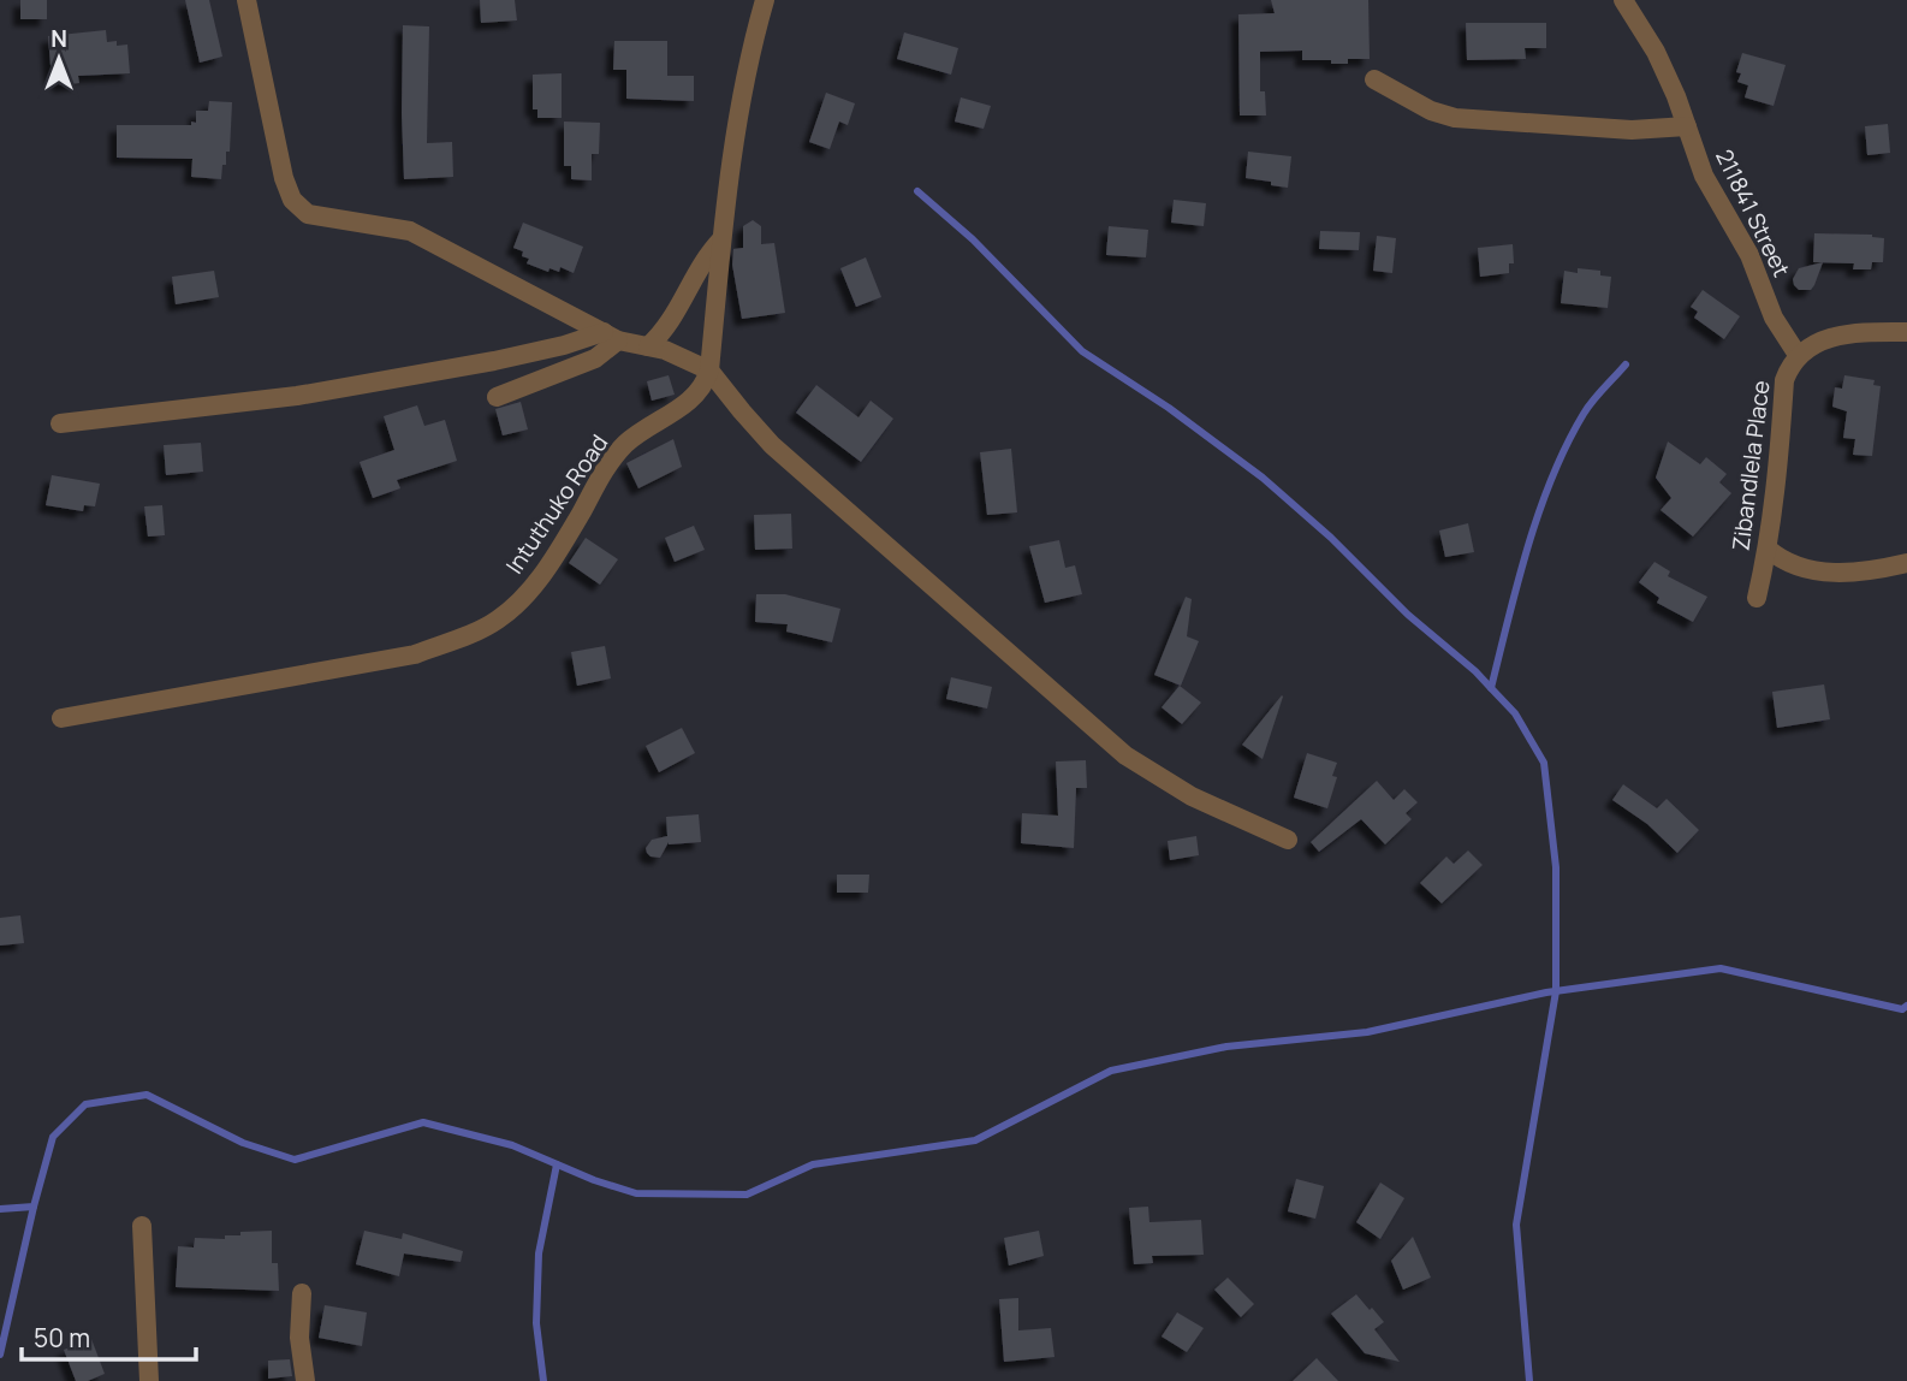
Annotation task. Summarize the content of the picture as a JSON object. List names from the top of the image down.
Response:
{
  "streets": {
    "street": ["211841 Street", "Zibandlela Place", "Intuthuko Road"]
  },
  "crossings": [
    ["211841 Street", "Zibandlela Place"]
  ],
  "scale_bar": "50 m",
  "north": "top"
}
